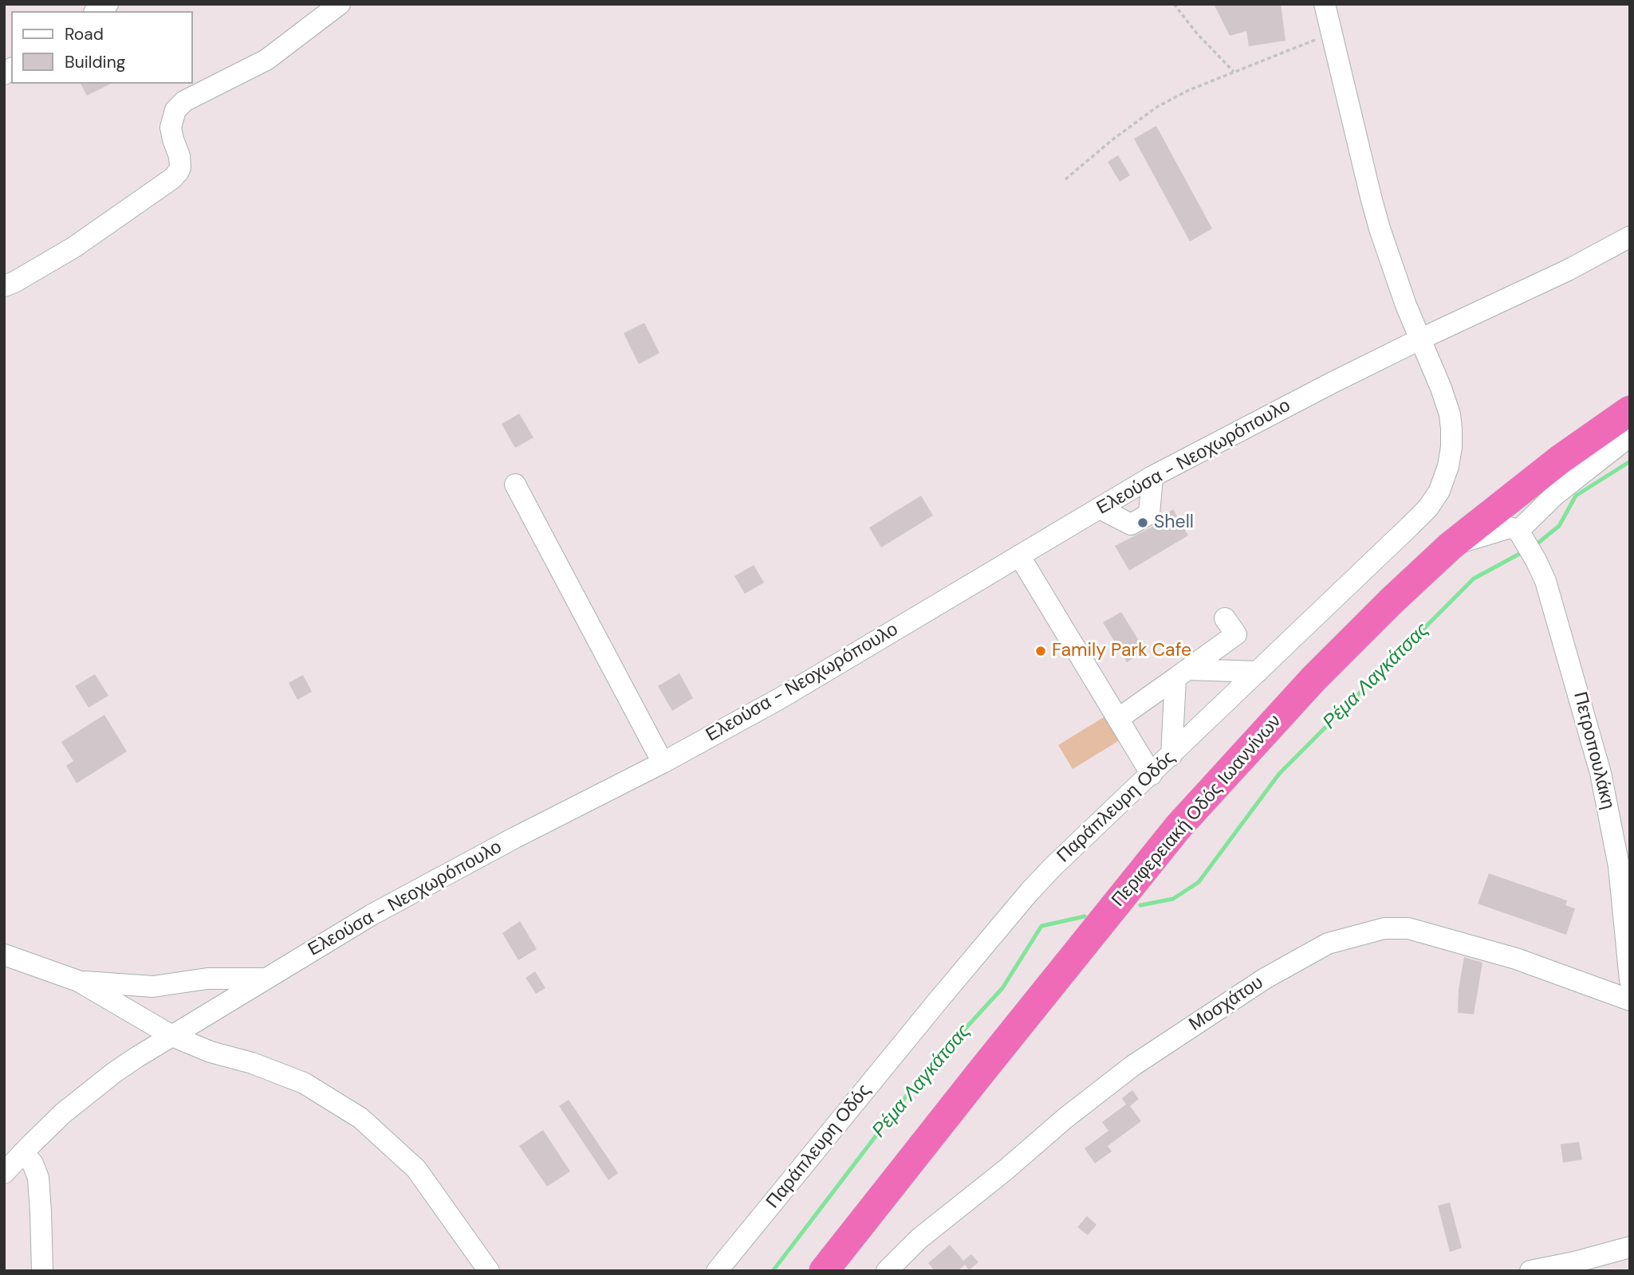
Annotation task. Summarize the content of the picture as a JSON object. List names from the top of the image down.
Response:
{
  "streets": {
    "highway": ["Περιφερειακή Οδός Ιωαννίνων"],
    "street": [
      "Ελεούσα - Νεοχωρόπουλο",
      "Πετροπουλάκη",
      "Παράπλευρη Οδός",
      "Μοσχάτου"
    ]
  },
  "crossings": [
    ["Ελεούσα - Νεοχωρόπουλο", "Παράπλευρη Οδός"]
  ],
  "water": ["Ρέμα Λαγκάτσας"],
  "places": ["Shell", "Family Park Cafe"],
  "legend": ["Road", "Building"]
}
